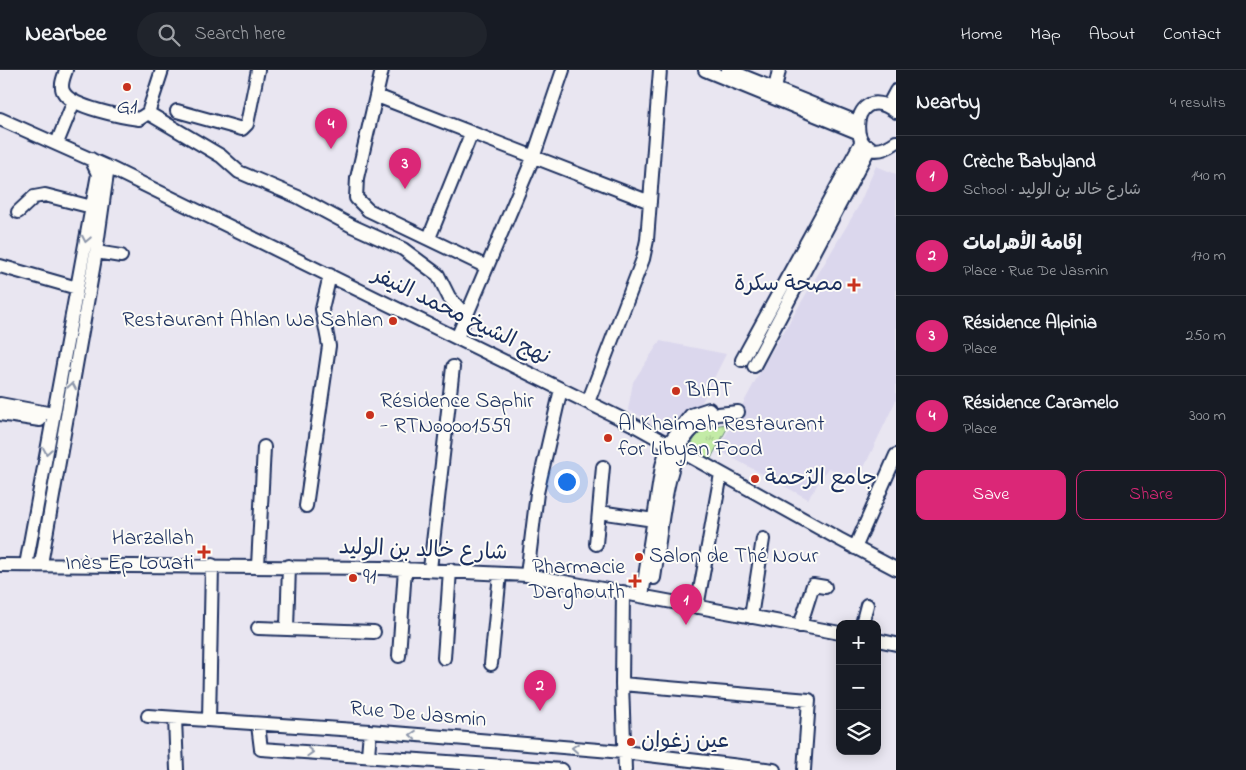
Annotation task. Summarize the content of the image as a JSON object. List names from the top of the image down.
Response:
{
  "streets": {
    "street": ["نهج الشيخ محمد النيفر", "شارع خالد بن الوليد", "Rue De Jasmin"]
  },
  "places": {
    "other": [
      "G1",
      "Restaurant Ahlan Wa Sahlan",
      "BIAT",
      "Résidence Saphir - RTN00001559",
      "Al Khaimah Restaurant for Libyan Food",
      "جامع الرٌحمة",
      "Salon de Thé Nour",
      "91",
      "عين زغوان"
    ],
    "health": ["مصحة سكرة", "Harzallah Inès Ep Louati", "Pharmacie Darghouth"]
  },
  "page": {
    "header": "Nearbee",
    "search": "Search here",
    "nav": [
      "Home",
      "Map",
      "About",
      "Contact"
    ],
    "heading": ["Nearby", "4 results"],
    "pins": [
      "4",
      "3",
      "1",
      "2"
    ],
    "list": [
      {
        "mark": "1",
        "name": "Crèche Babyland",
        "note": "School · شارع خالد بن الوليد",
        "value": "140 m"
      },
      {
        "mark": "2",
        "name": "إقامة الأهرامات",
        "note": "Place · Rue De Jasmin",
        "value": "170 m"
      },
      {
        "mark": "3",
        "name": "Résidence Alpinia",
        "note": "Place",
        "value": "250 m"
      },
      {
        "mark": "4",
        "name": "Résidence Caramelo",
        "note": "Place",
        "value": "300 m"
      }
    ],
    "buttons": ["Save", "Share"],
    "map_buttons": ["+", "−"]
  }
}
